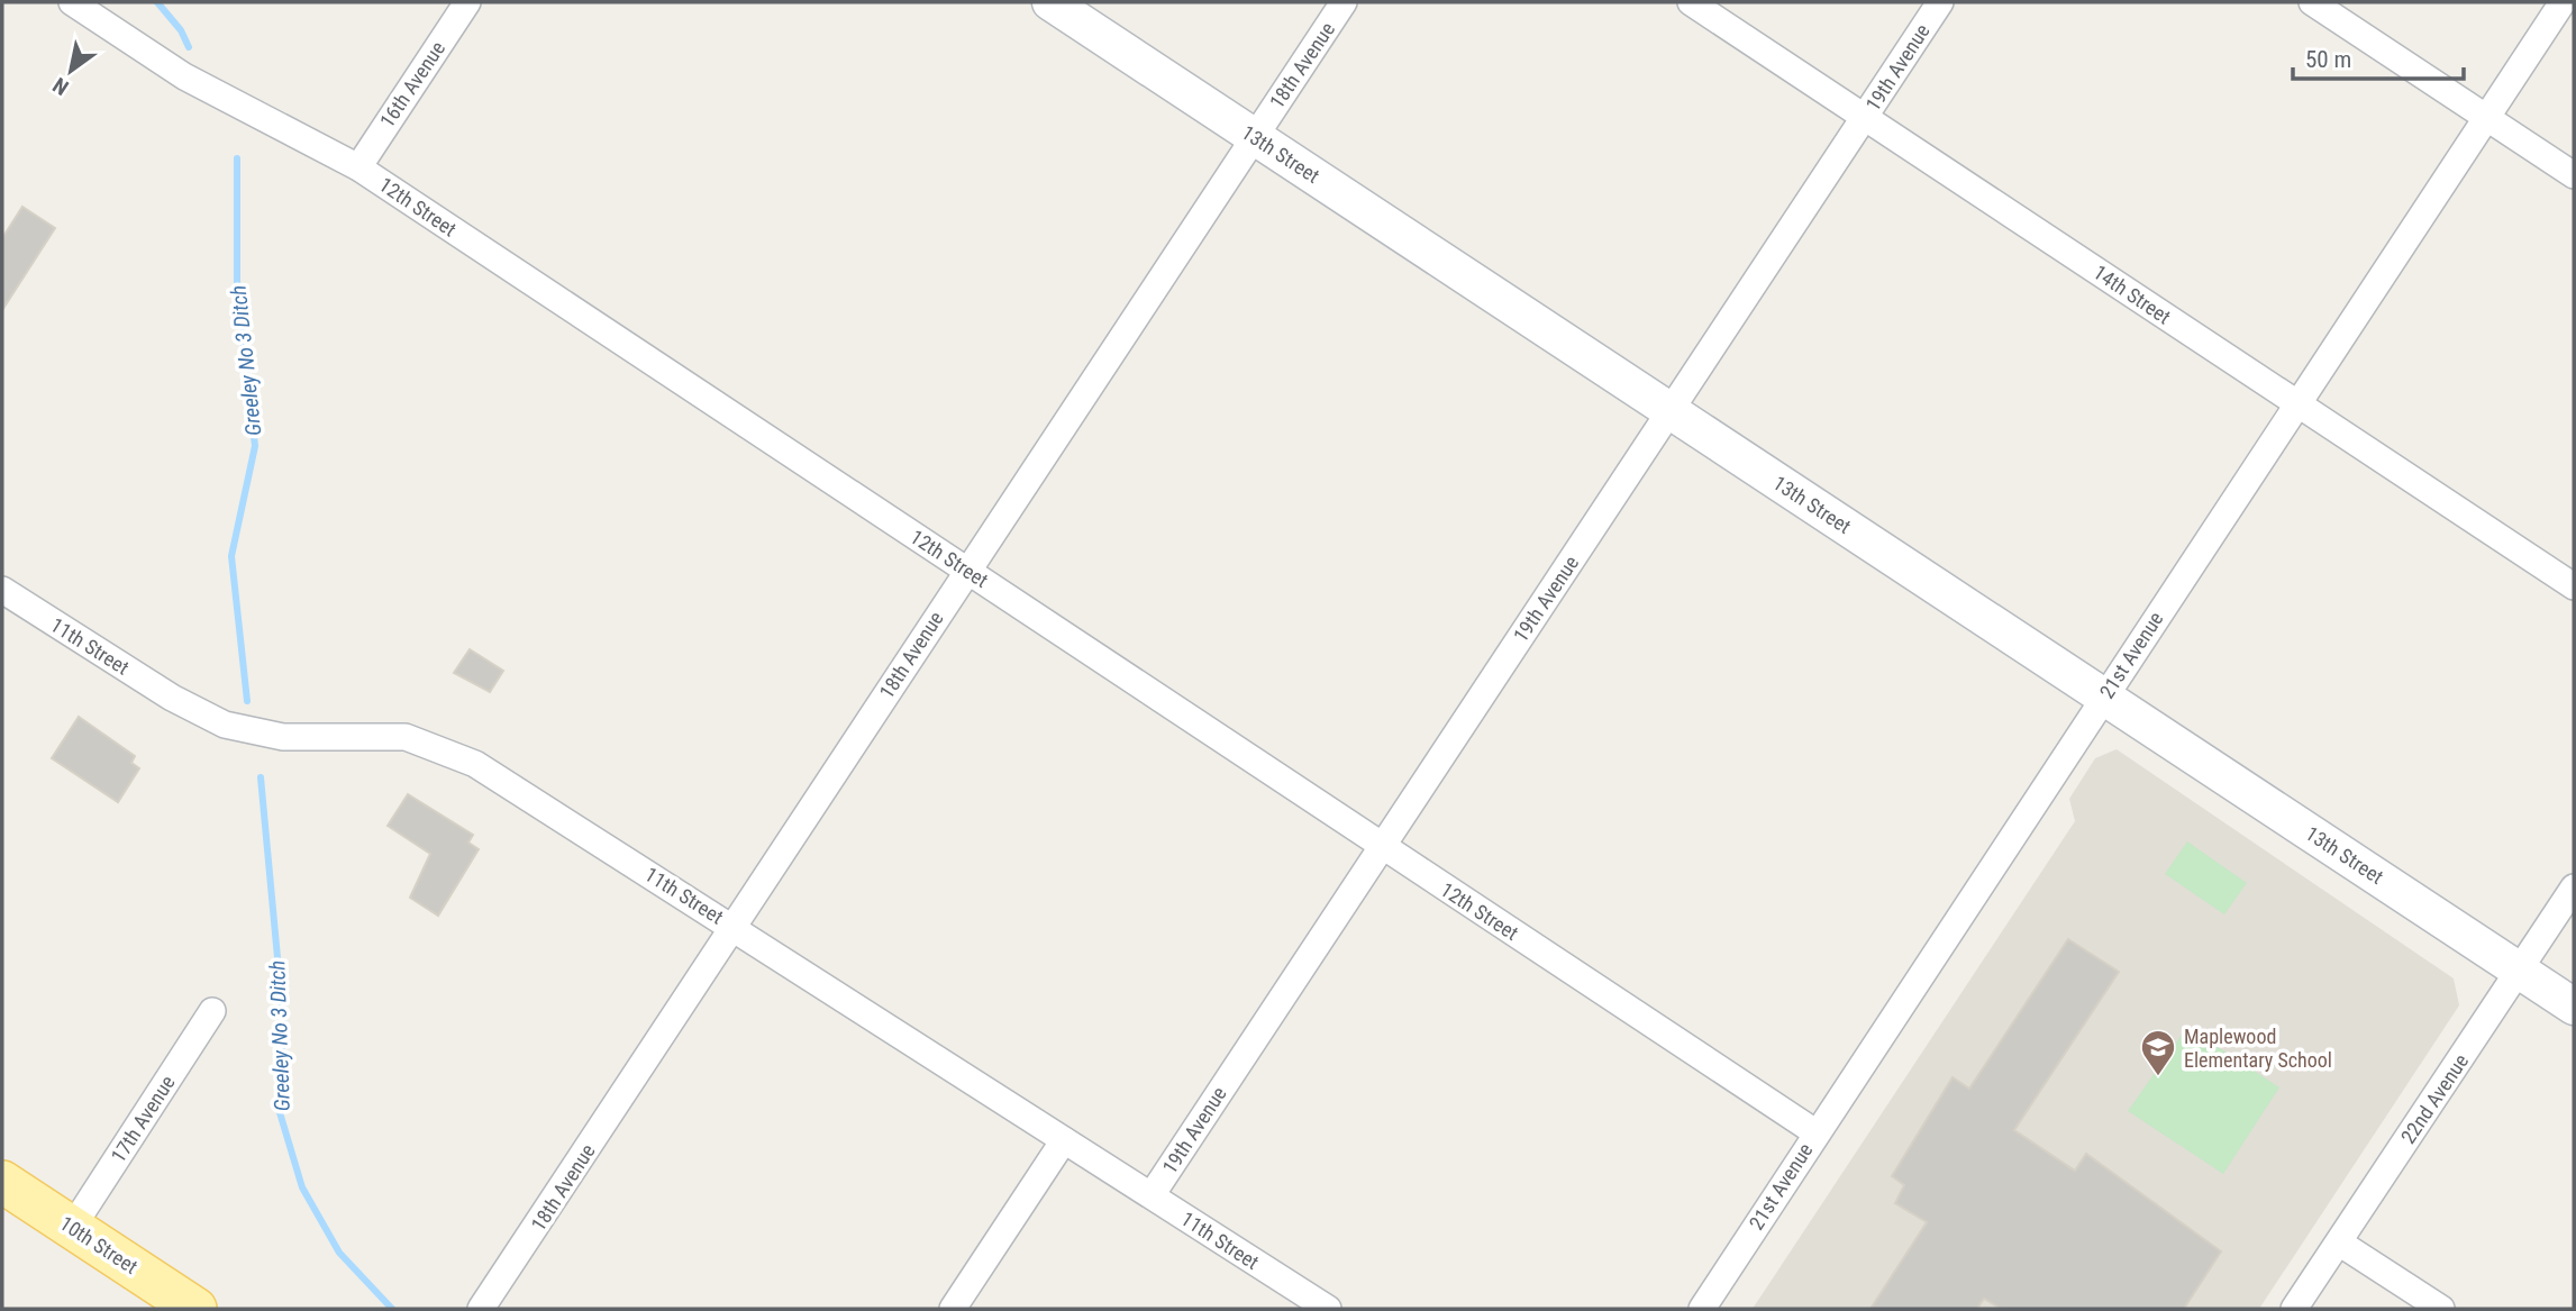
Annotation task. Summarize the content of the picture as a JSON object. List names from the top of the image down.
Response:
{
  "streets": {
    "main road": ["10th Street"],
    "street": [
      "18th Avenue",
      "19th Avenue",
      "16th Avenue",
      "13th Street",
      "12th Street",
      "14th Street",
      "11th Street",
      "21st Avenue",
      "22nd Avenue",
      "17th Avenue"
    ]
  },
  "crossings": [
    ["18th Avenue", "13th Street"],
    ["18th Avenue", "12th Street"],
    ["18th Avenue", "11th Street"],
    ["19th Avenue", "13th Street"],
    ["19th Avenue", "12th Street"],
    ["19th Avenue", "14th Street"],
    ["19th Avenue", "11th Street"],
    ["16th Avenue", "12th Street"],
    ["13th Street", "21st Avenue"],
    ["13th Street", "22nd Avenue"],
    ["12th Street", "21st Avenue"],
    ["14th Street", "21st Avenue"],
    ["17th Avenue", "10th Street"]
  ],
  "water": ["Greeley No 3 Ditch"],
  "places": {
    "school or university": ["Maplewood Elementary School"]
  },
  "scale_bar": "50 m",
  "north": "bottom left"
}
